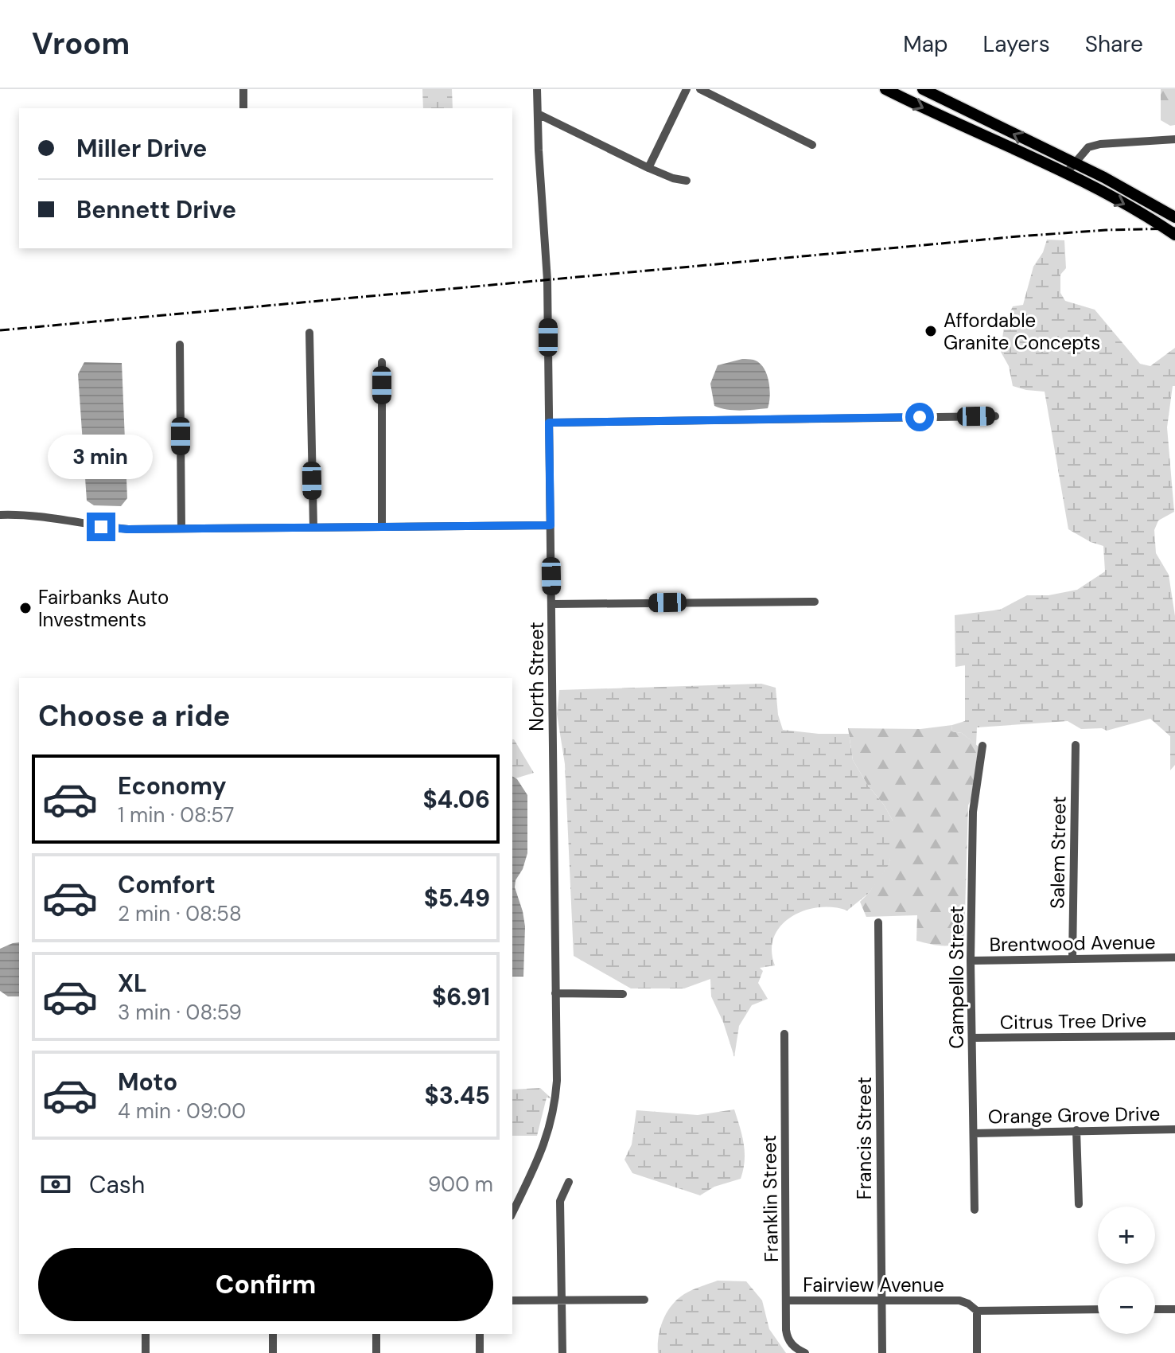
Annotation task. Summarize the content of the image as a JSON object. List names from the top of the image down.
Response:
{
  "streets": {
    "street": [
      "North Street",
      "Salem Street",
      "Brentwood Avenue",
      "Campello Street",
      "Citrus Tree Drive",
      "Orange Grove Drive",
      "Francis Street",
      "Franklin Street",
      "Fairview Avenue"
    ]
  },
  "crossings": [
    ["Salem Street", "Brentwood Avenue"],
    ["Brentwood Avenue", "Campello Street"],
    ["Campello Street", "Citrus Tree Drive"],
    ["Campello Street", "Orange Grove Drive"],
    ["Francis Street", "Fairview Avenue"],
    ["Franklin Street", "Fairview Avenue"]
  ],
  "places": ["Affordable Granite Concepts", "Fairbanks Auto Investments"],
  "page": {
    "header": "Vroom",
    "nav": ["Map", "Layers", "Share"],
    "banner": ["Miller Drive", "Bennett Drive"],
    "bubble": "3 min",
    "heading": "Choose a ride",
    "list": [
      {
        "name": "Economy",
        "note": "1 min · 08:57",
        "value": "$4.06"
      },
      {
        "name": "Comfort",
        "note": "2 min · 08:58",
        "value": "$5.49"
      },
      {
        "name": "XL",
        "note": "3 min · 08:59",
        "value": "$6.91"
      },
      {
        "name": "Moto",
        "note": "4 min · 09:00",
        "value": "$3.45"
      }
    ],
    "pay": ["Cash", "900 m"],
    "map_buttons": ["+", "−"],
    "buttons": "Confirm"
  }
}
